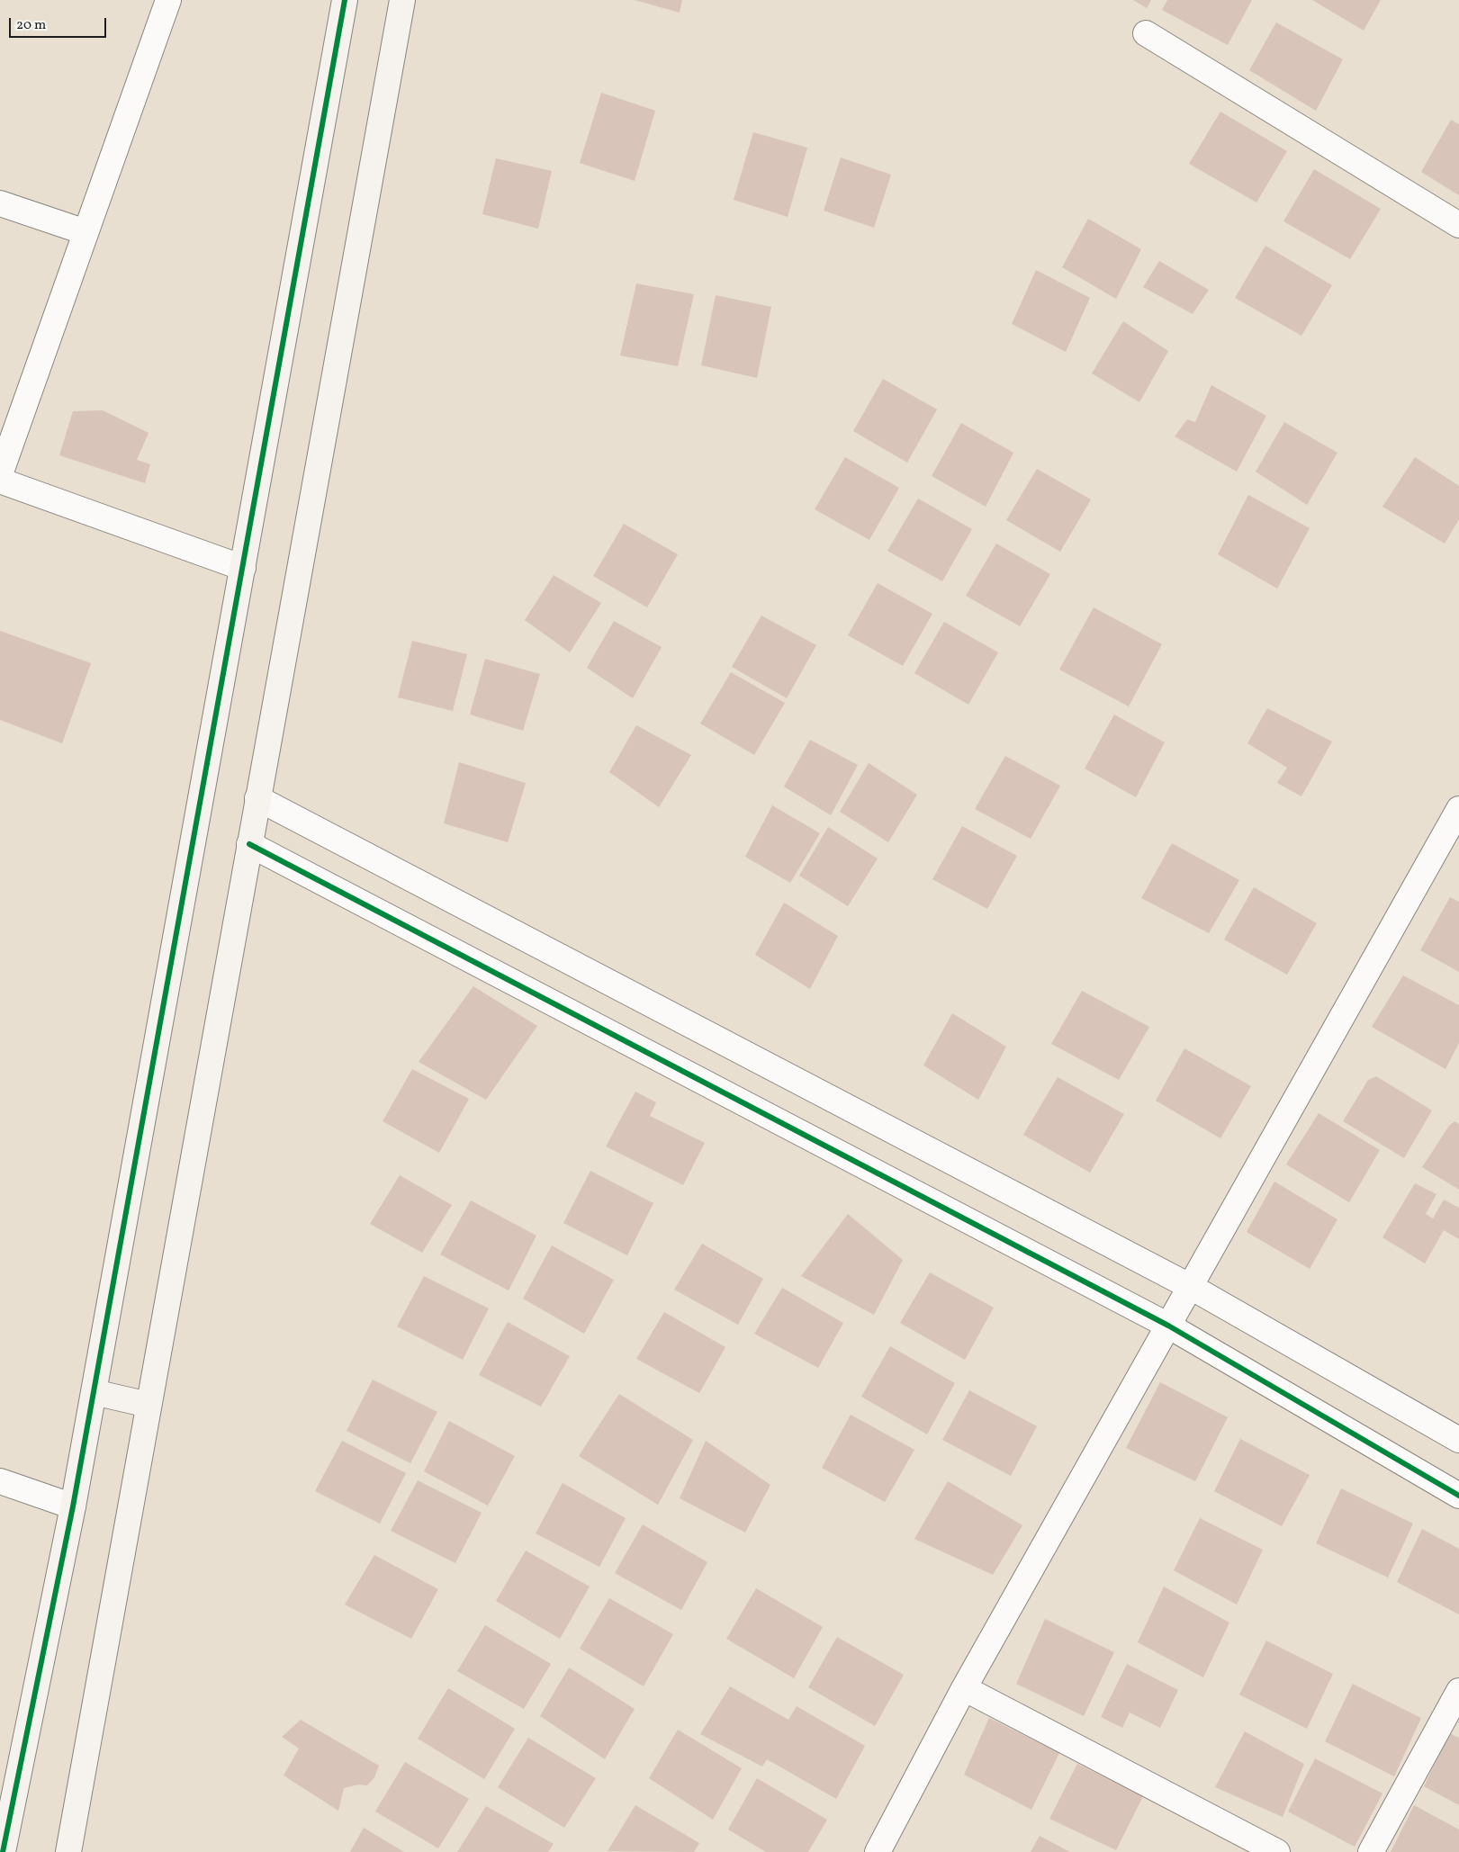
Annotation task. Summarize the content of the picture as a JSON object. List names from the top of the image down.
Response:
{
  "scale_bar": "20 m"
}
